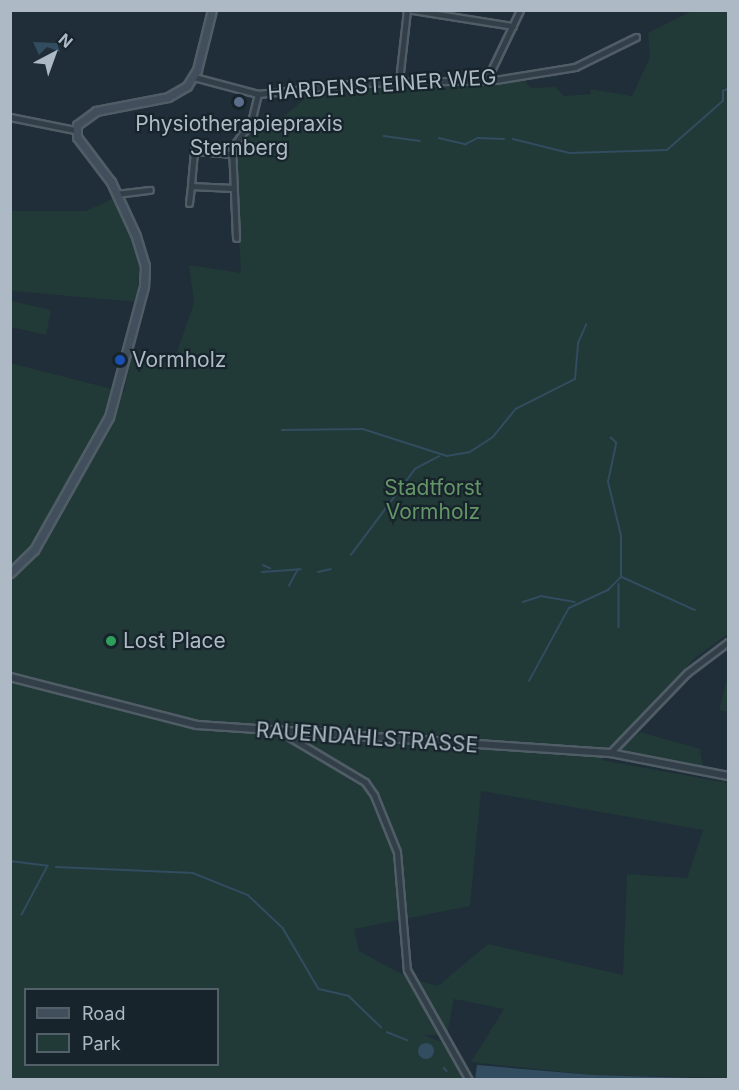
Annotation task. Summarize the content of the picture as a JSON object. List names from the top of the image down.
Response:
{
  "streets": {
    "street": ["HARDENSTEINER WEG", "RAUENDAHLSTRASSE"]
  },
  "parks": ["Stadtforst Vormholz"],
  "places": ["Physiotherapiepraxis Sternberg", "Vormholz", "Lost Place"],
  "legend": ["Road", "Park"],
  "north": "top right"
}
